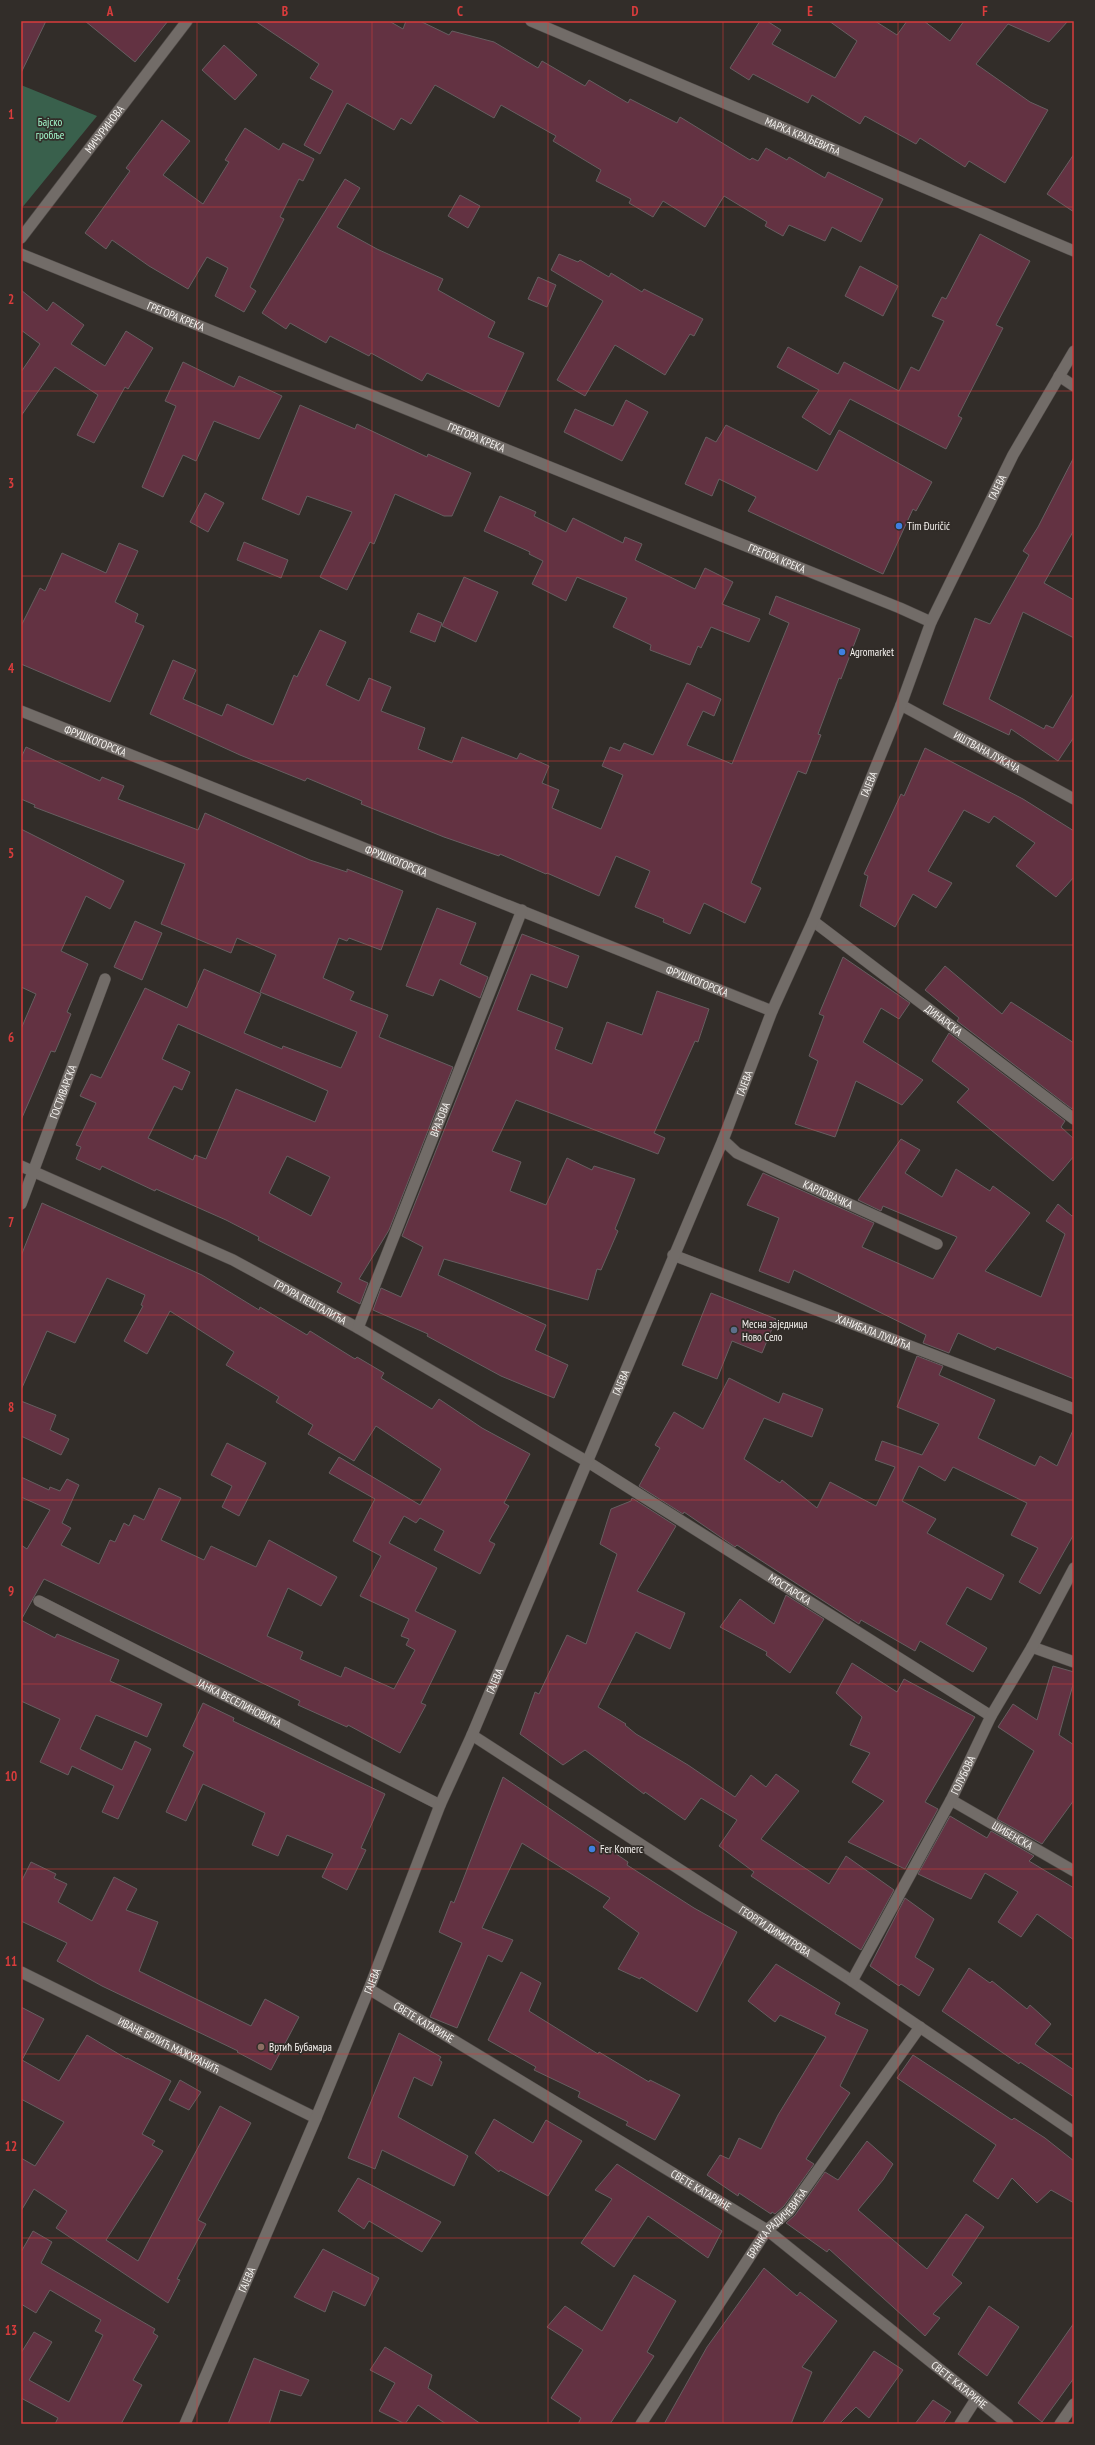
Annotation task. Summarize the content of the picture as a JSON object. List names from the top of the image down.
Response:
{
  "streets": {
    "street": [
      "МИЧУРИНОВА",
      "МАРКА КРАЉЕВИЋА",
      "ГРЕГОРА КРЕКА",
      "ГАЈЕВА",
      "ФРУШКОГОРСКА",
      "ИШТВАНА ЛУКАЧА",
      "ДИНАРСКА",
      "ГОСТИВАРСКА",
      "ВРАЗОВА",
      "КАРЛОВАЧКА",
      "ГРГУРА ПЕШТАЛИЋА",
      "ХАНИБАЛА ЛУЦИЋА",
      "МОСТАРСКА",
      "ЈАНКА ВЕСЕЛИНОВИЋА",
      "ГОЛУБОВА",
      "ШИБЕНСКА",
      "ГЕОРГИ ДИМИТРОВА",
      "СВЕТЕ КАТАРИНЕ",
      "ИВАНЕ БРЛИЋ МАЖУРАНИЋ",
      "БРАНКА РАДИЧЕВИЋА"
    ]
  },
  "crossings": [
    ["ГРЕГОРА КРЕКА", "ГАЈЕВА"],
    ["ГАЈЕВА", "ФРУШКОГОРСКА"],
    ["ГАЈЕВА", "ИШТВАНА ЛУКАЧА"],
    ["ГАЈЕВА", "ДИНАРСКА"],
    ["ГАЈЕВА", "КАРЛОВАЧКА"],
    ["ГАЈЕВА", "ГРГУРА ПЕШТАЛИЋА"],
    ["ГАЈЕВА", "ХАНИБАЛА ЛУЦИЋА"],
    ["ГАЈЕВА", "МОСТАРСКА"],
    ["ГАЈЕВА", "ЈАНКА ВЕСЕЛИНОВИЋА"],
    ["ГАЈЕВА", "ГЕОРГИ ДИМИТРОВА"],
    ["ГАЈЕВА", "СВЕТЕ КАТАРИНЕ"],
    ["ГАЈЕВА", "ИВАНЕ БРЛИЋ МАЖУРАНИЋ"],
    ["ФРУШКОГОРСКА", "ВРАЗОВА"],
    ["ГОСТИВАРСКА", "ГРГУРА ПЕШТАЛИЋА"],
    ["ВРАЗОВА", "ГРГУРА ПЕШТАЛИЋА"],
    ["ГРГУРА ПЕШТАЛИЋА", "МОСТАРСКА"],
    ["МОСТАРСКА", "ГОЛУБОВА"],
    ["ГОЛУБОВА", "ШИБЕНСКА"],
    ["ГОЛУБОВА", "ГЕОРГИ ДИМИТРОВА"],
    ["ГЕОРГИ ДИМИТРОВА", "БРАНКА РАДИЧЕВИЋА"],
    ["СВЕТЕ КАТАРИНЕ", "БРАНКА РАДИЧЕВИЋА"]
  ],
  "parks": ["Бајско гробље"],
  "places": [
    "Tim Đuričić",
    "Agromarket",
    "Месна заједница Ново Село",
    "Fer Komerc",
    "Вртић Бубамара"
  ],
  "grid": {
    "columns": [
      "A",
      "B",
      "C",
      "D",
      "E",
      "F"
    ],
    "rows": [
      "1",
      "2",
      "3",
      "4",
      "5",
      "6",
      "7",
      "8",
      "9",
      "10",
      "11",
      "12",
      "13"
    ]
  }
}
